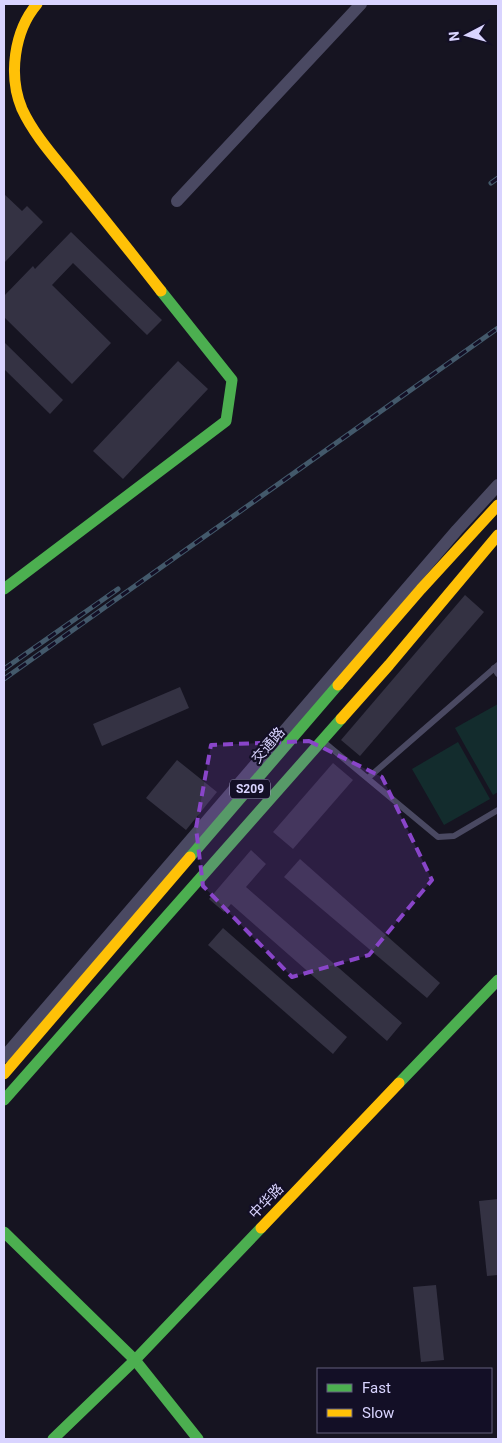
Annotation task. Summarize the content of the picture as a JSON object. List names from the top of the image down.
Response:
{
  "streets": {
    "street": ["交通路", "S209", "中华路"]
  },
  "legend": ["Fast", "Slow"],
  "north": "left"
}
